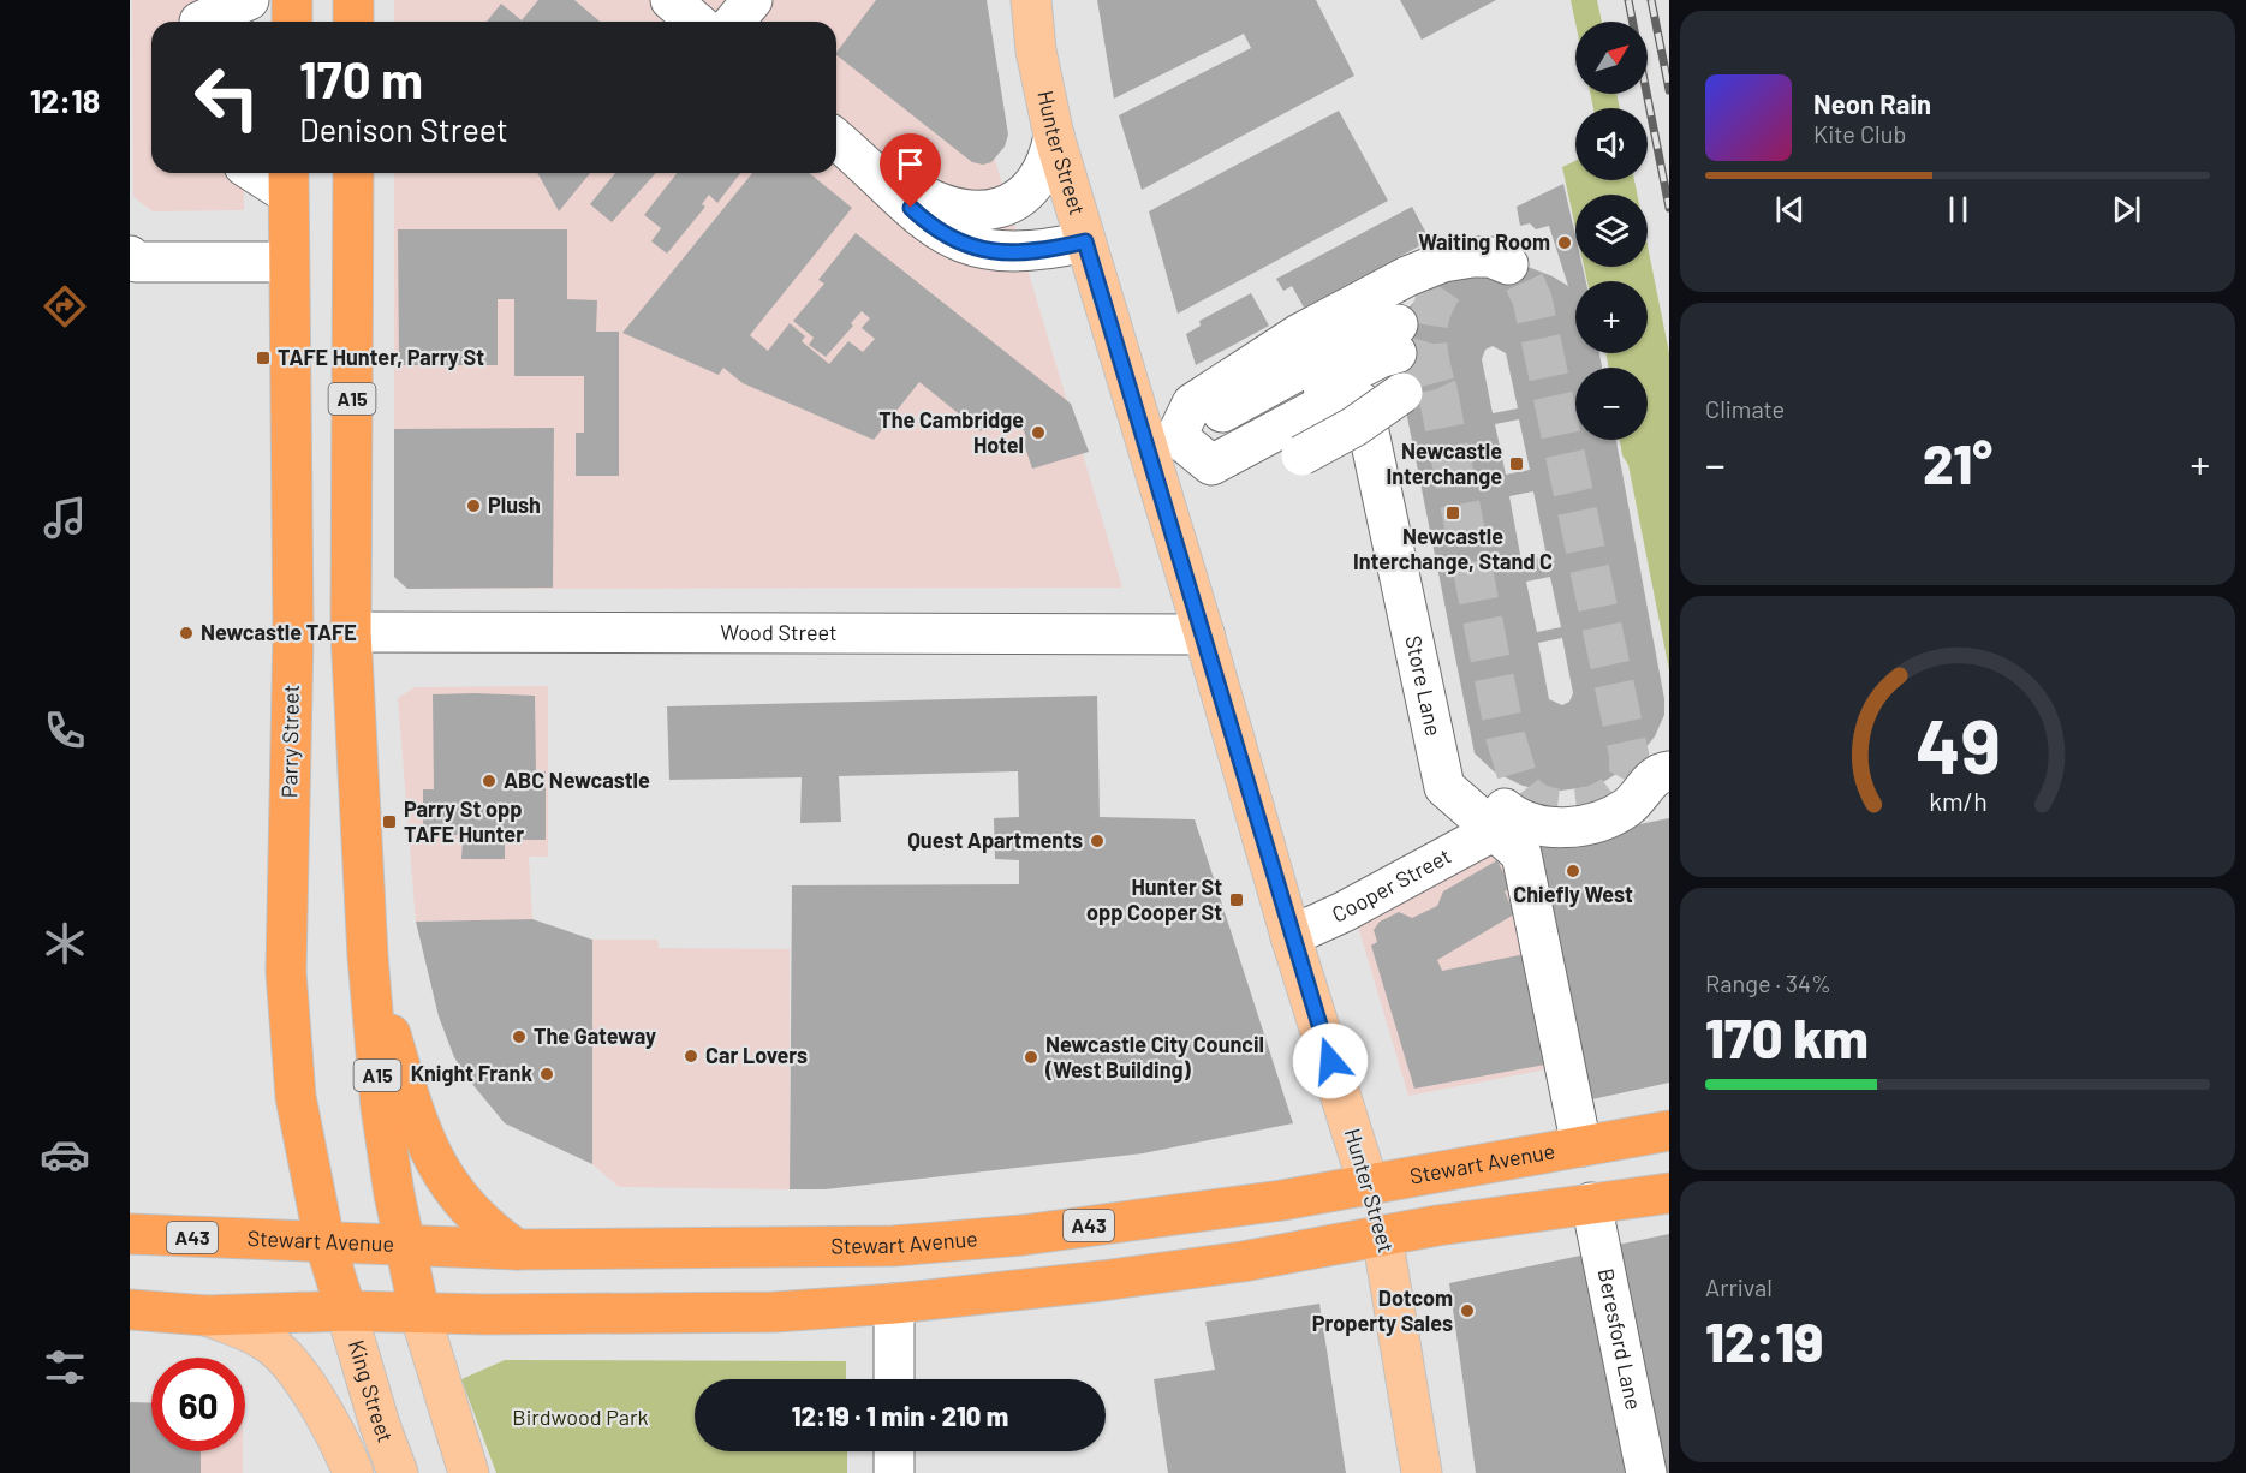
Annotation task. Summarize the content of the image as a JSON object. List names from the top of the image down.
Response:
{
  "streets": {
    "highway": [
      "Hunter Street",
      "A15",
      "Parry Street",
      "Stewart Avenue",
      "A43"
    ],
    "main road": ["King Street"],
    "street": [
      "Wood Street",
      "Store Lane",
      "Cooper Street",
      "Beresford Lane"
    ]
  },
  "crossings": [
    ["Hunter Street", "Wood Street"],
    ["Hunter Street", "Store Lane"],
    ["Hunter Street", "Cooper Street"],
    ["Hunter Street", "Stewart Avenue"],
    ["A15", "Wood Street"],
    ["A15", "Stewart Avenue"],
    ["Store Lane", "Cooper Street"],
    ["Store Lane", "Stewart Avenue"],
    ["Parry Street", "Stewart Avenue"],
    ["Parry Street", "King Street"]
  ],
  "parks": ["Birdwood Park"],
  "places": {
    "other": [
      "Waiting Room",
      "The Cambridge Hotel",
      "Plush",
      "Newcastle TAFE",
      "ABC Newcastle",
      "Quest Apartments",
      "Chiefly West",
      "The Gateway",
      "Car Lovers",
      "Newcastle City Council (West Building)",
      "Knight Frank",
      "Dotcom Property Sales"
    ],
    "transit": [
      "TAFE Hunter, Parry St",
      "Newcastle Interchange",
      "Newcastle Interchange, Stand C",
      "Parry St opp TAFE Hunter",
      "Hunter St opp Cooper St"
    ]
  },
  "north": "top right",
  "page": {
    "tabs": "12:18",
    "map_buttons": ["+", "−"],
    "turn": ["170 m", "Denison Street"],
    "song": ["Neon Rain", "Kite Club"],
    "tile": [
      "Climate",
      ["Range · 34%", "170 km"],
      ["Arrival", "12:19"]
    ],
    "heat": ["−", "21°", "+"],
    "limit": "60",
    "trip": "12:19 · 1 min · 210 m",
    "gauge": ["49", "km/h"]
  }
}
